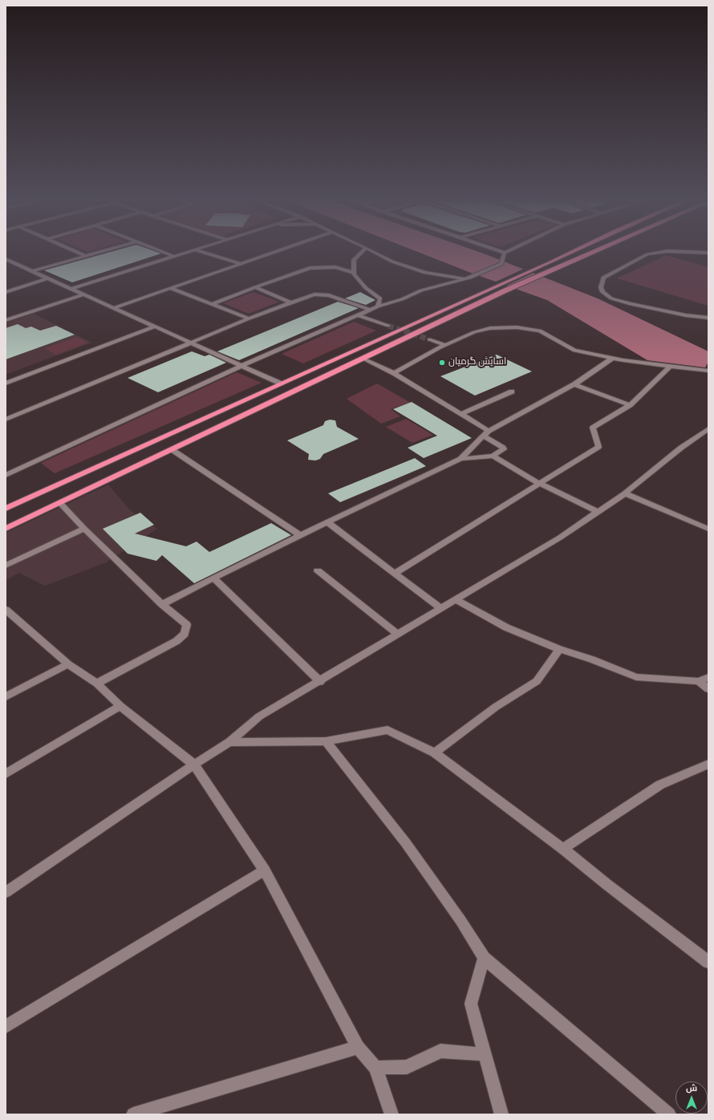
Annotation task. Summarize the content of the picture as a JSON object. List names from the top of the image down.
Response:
{
  "places": ["اسايش گرميان"],
  "north": "top"
}
